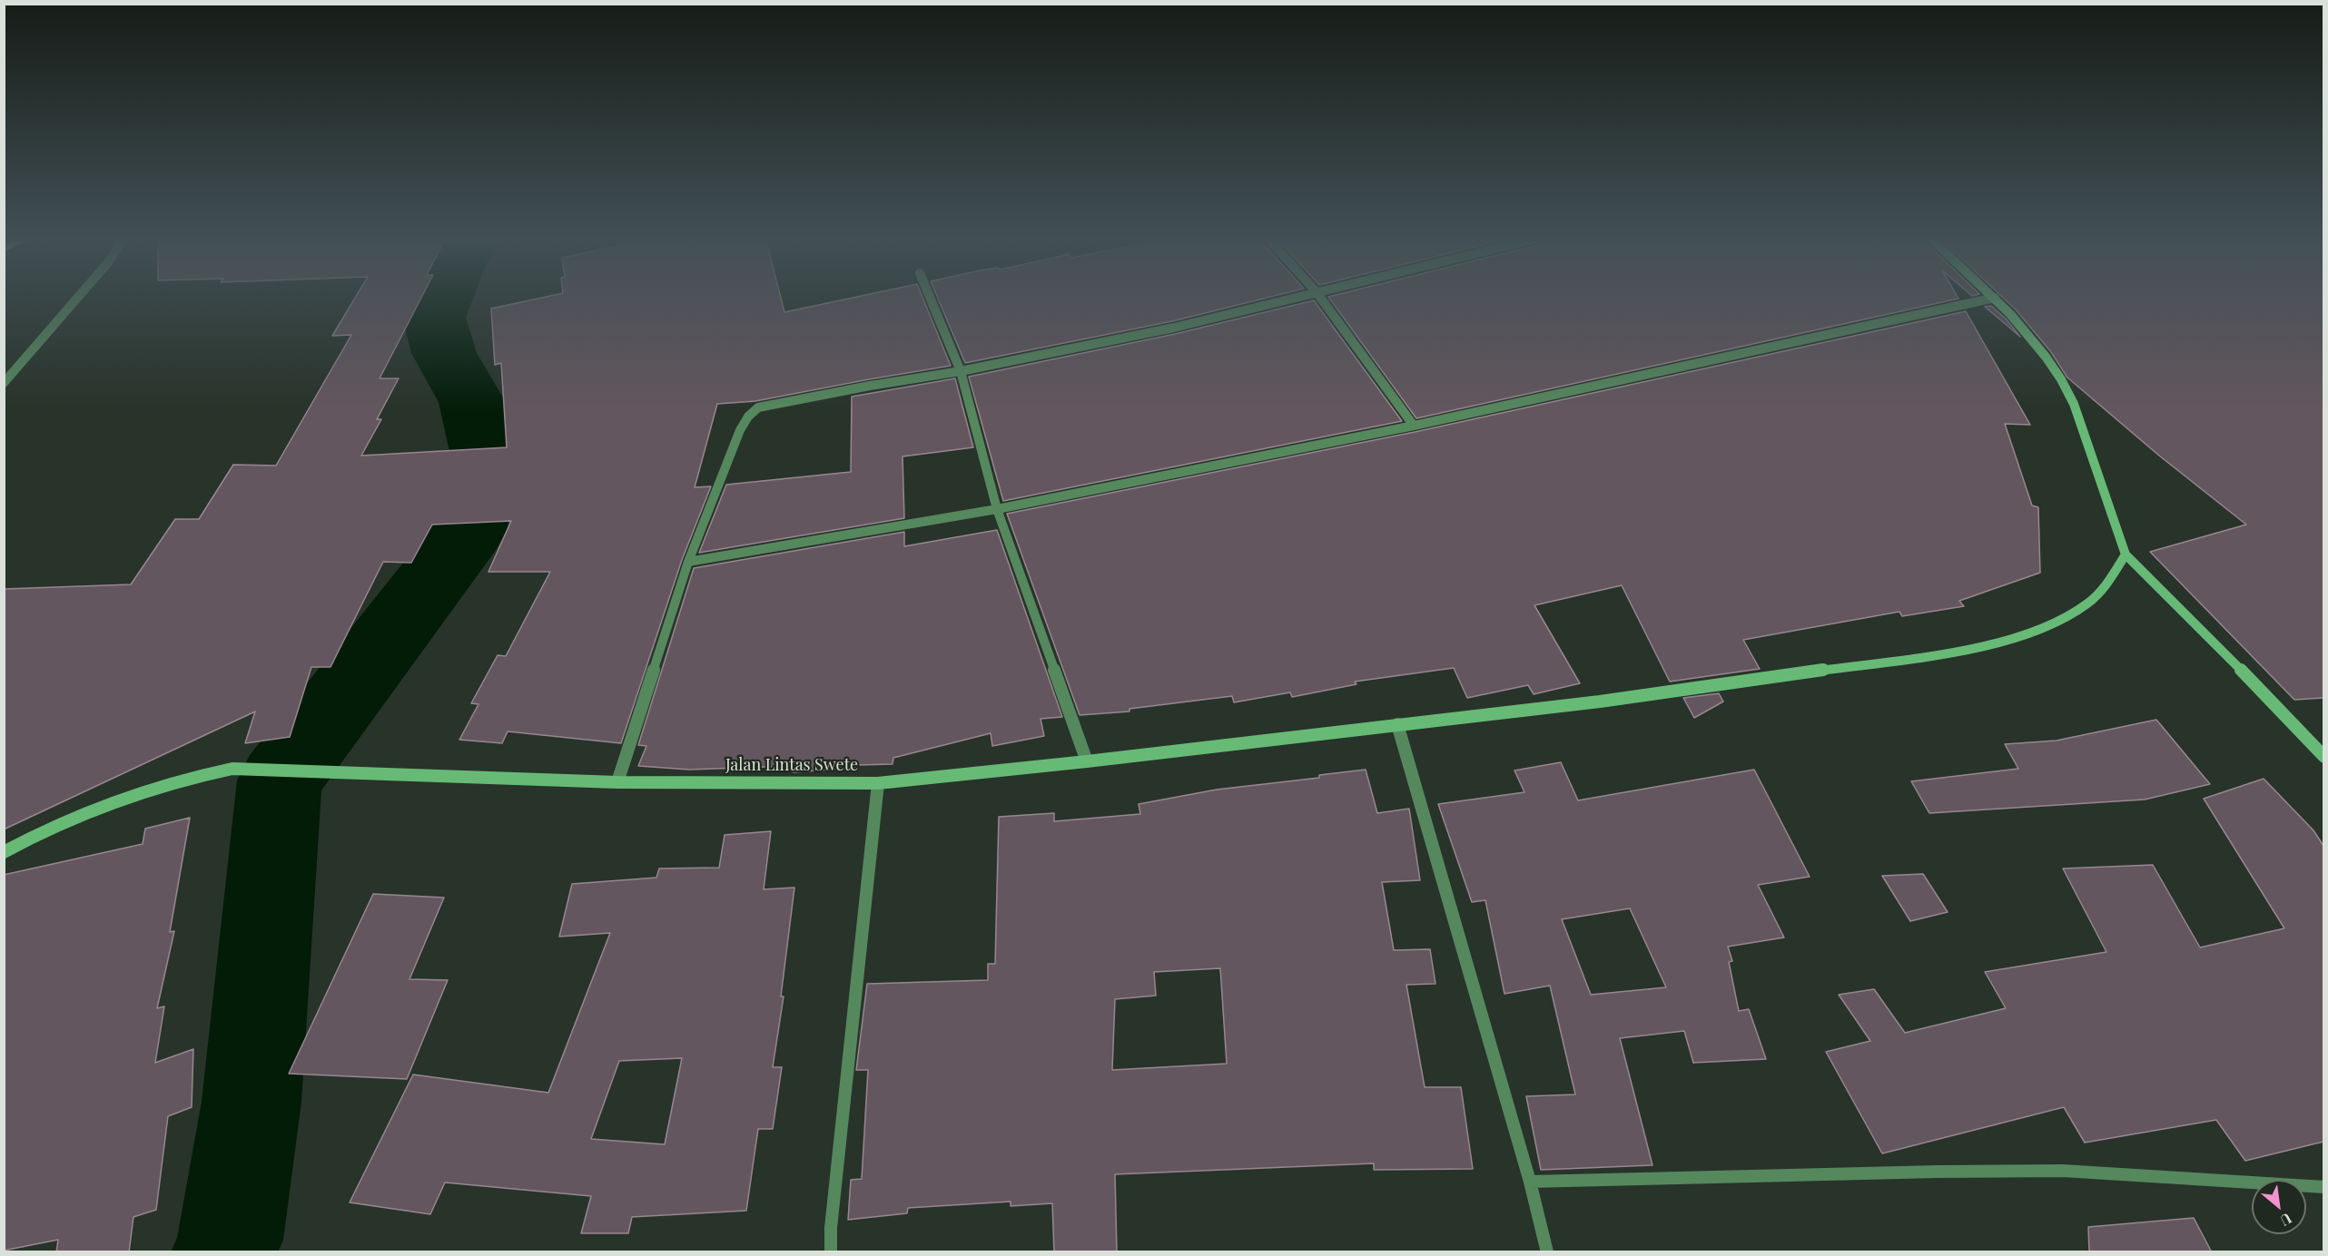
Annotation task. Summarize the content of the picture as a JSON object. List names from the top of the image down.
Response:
{
  "streets": {
    "main road": ["Jalan Lintas Swete"]
  },
  "north": "bottom right"
}
